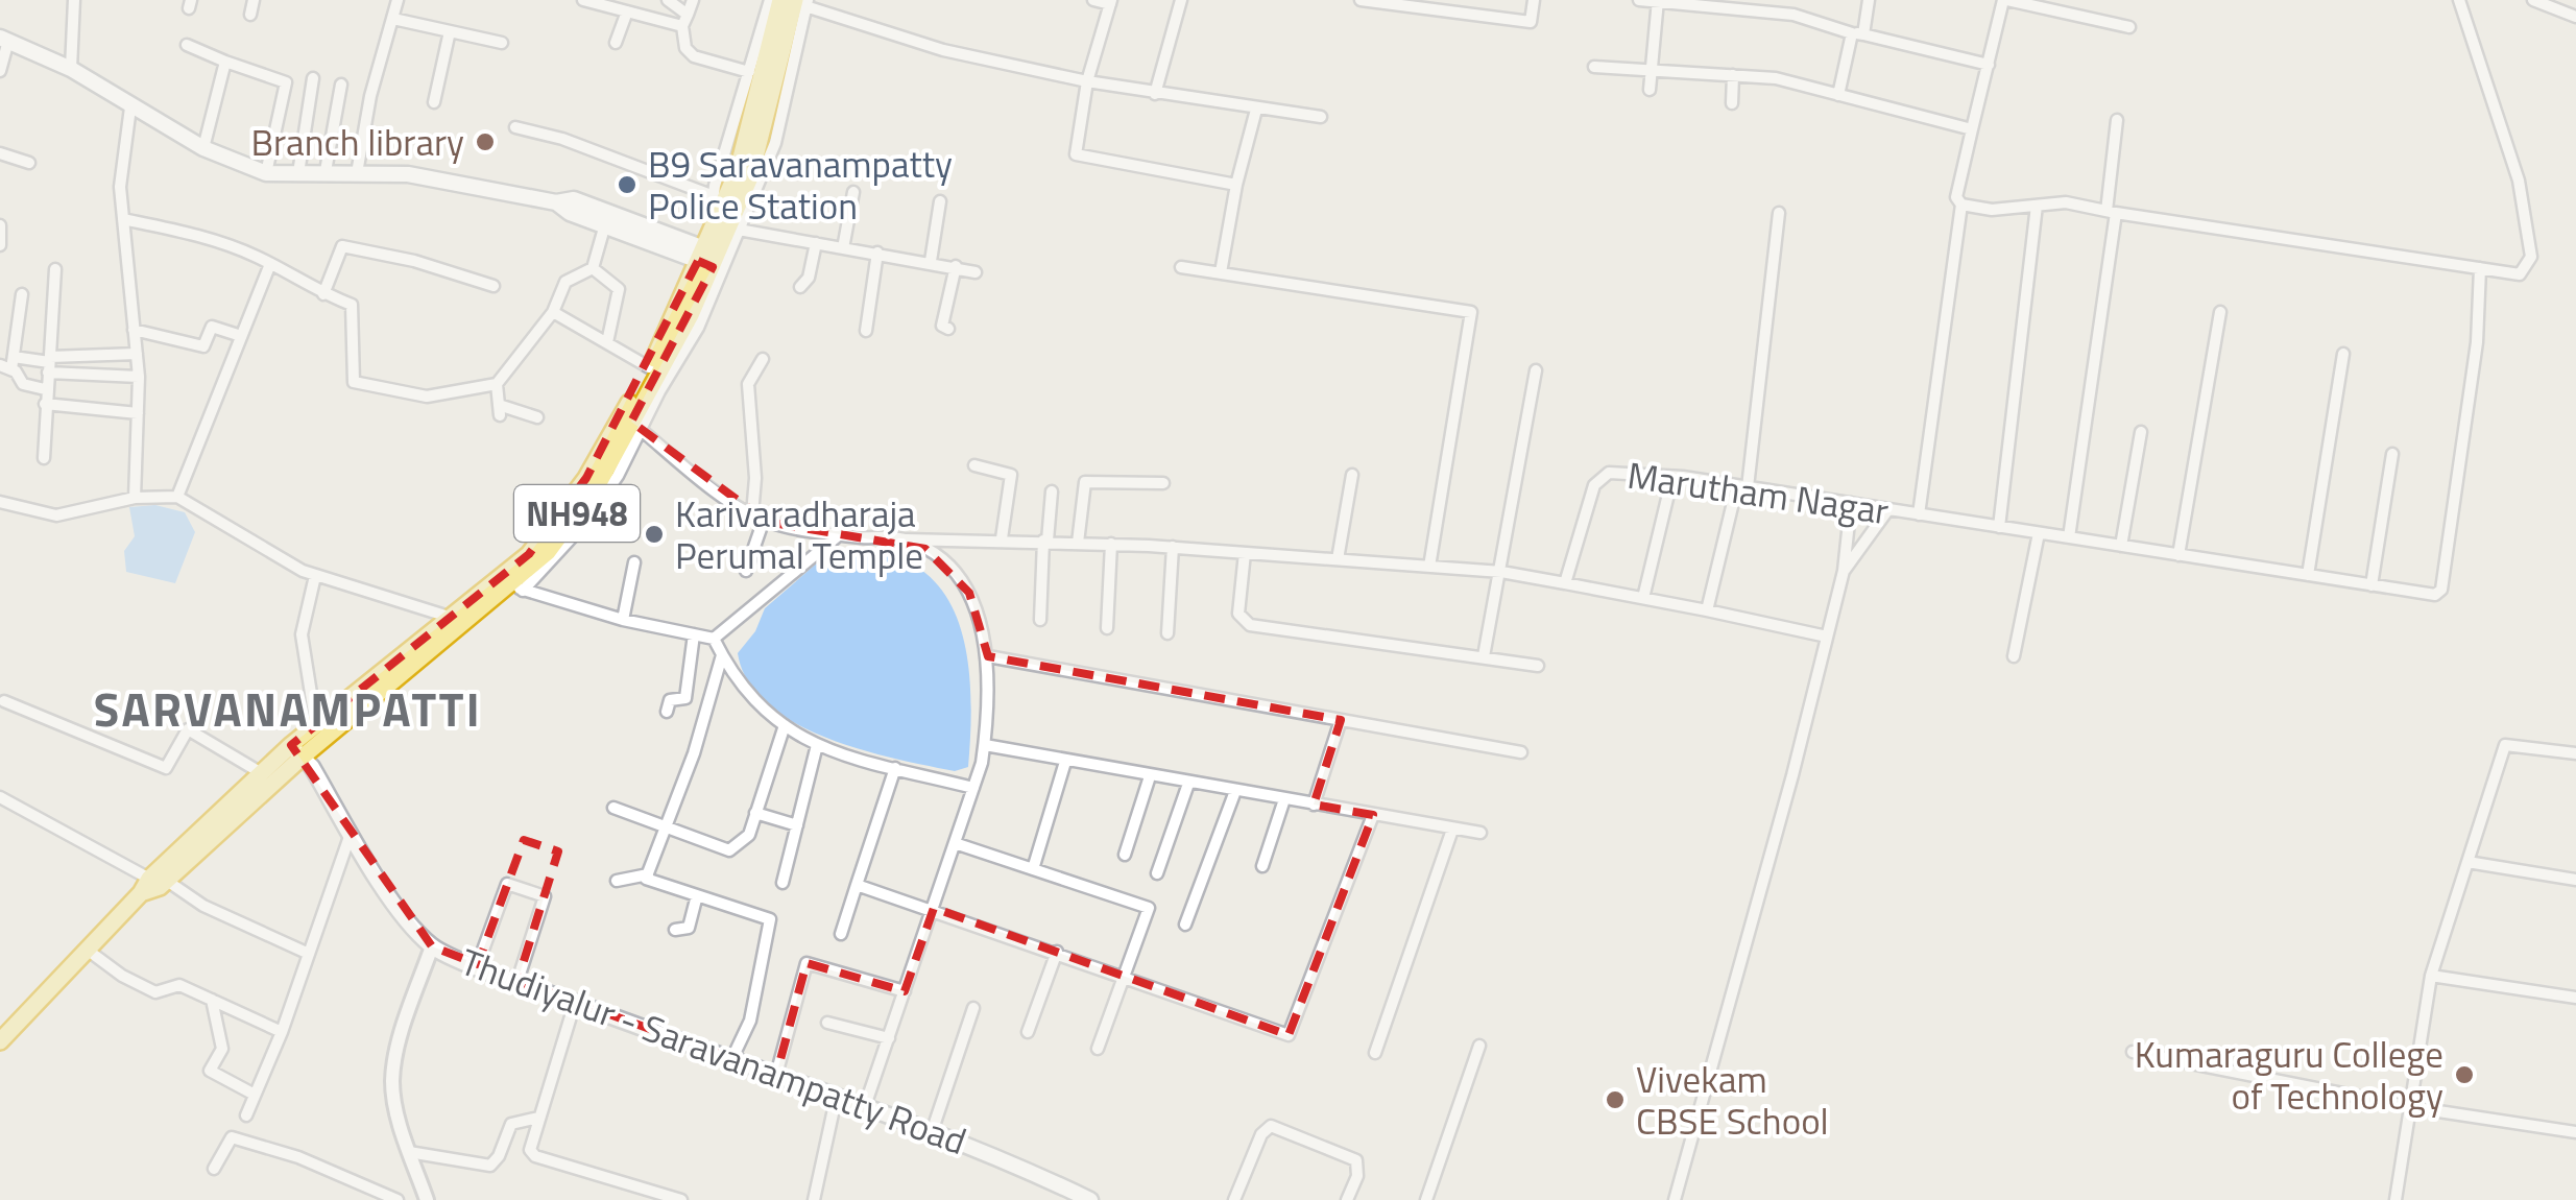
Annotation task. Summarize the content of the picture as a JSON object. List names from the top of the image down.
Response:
{
  "streets": {
    "highway": ["NH948"],
    "main road": ["Thudiyalur - Saravanampatty Road"],
    "street": ["Marutham Nagar"]
  },
  "crossings": [
    ["NH948", "Thudiyalur - Saravanampatty Road"]
  ],
  "districts": ["SARVANAMPATTI"],
  "places": [
    "Branch library",
    "B9 Saravanampatty Police Station",
    "Karivaradharaja Perumal Temple",
    "Kumaraguru College of Technology",
    "Vivekam CBSE School"
  ]
}
